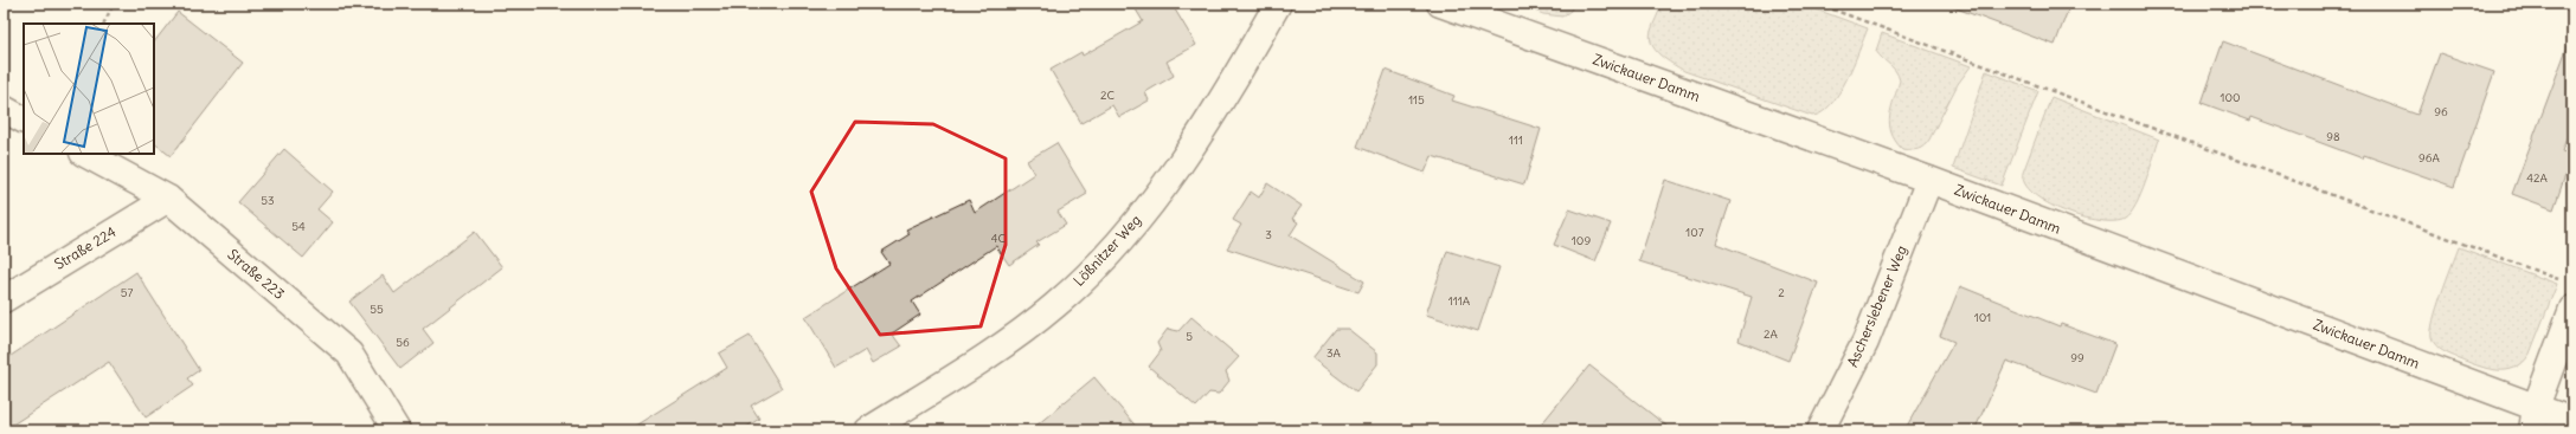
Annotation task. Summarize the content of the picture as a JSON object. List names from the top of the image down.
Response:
{
  "streets": {
    "street": [
      "Zwickauer Damm",
      "Straße 224",
      "Lößnitzer Weg",
      "Straße 223",
      "Ascherslebener Weg"
    ]
  },
  "crossings": [
    ["Zwickauer Damm", "Ascherslebener Weg"],
    ["Straße 224", "Straße 223"]
  ],
  "house_numbers": [
    "2C",
    "100",
    "115",
    "96",
    "98",
    "111",
    "96A",
    "42A",
    "53",
    "54",
    "107",
    "3",
    "4C",
    "109",
    "57",
    "2",
    "111A",
    "55",
    "101",
    "2A",
    "5",
    "56",
    "3A",
    "99"
  ]
}
